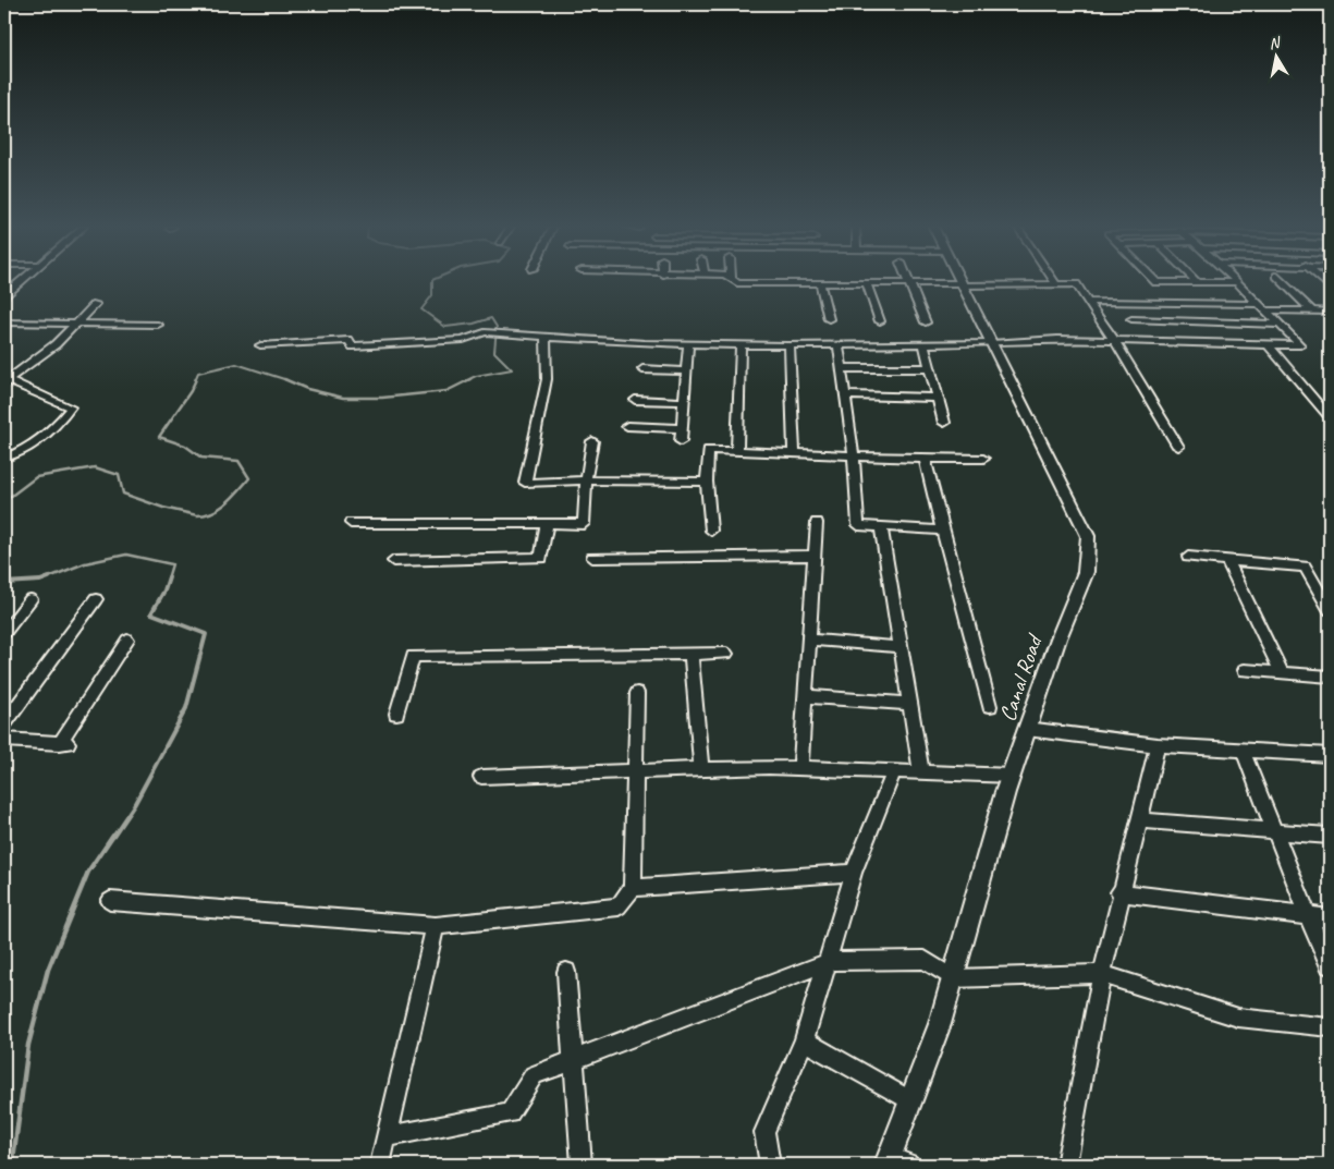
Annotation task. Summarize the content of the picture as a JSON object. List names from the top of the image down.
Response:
{
  "streets": {
    "street": ["Canal Road"]
  },
  "north": "top"
}
